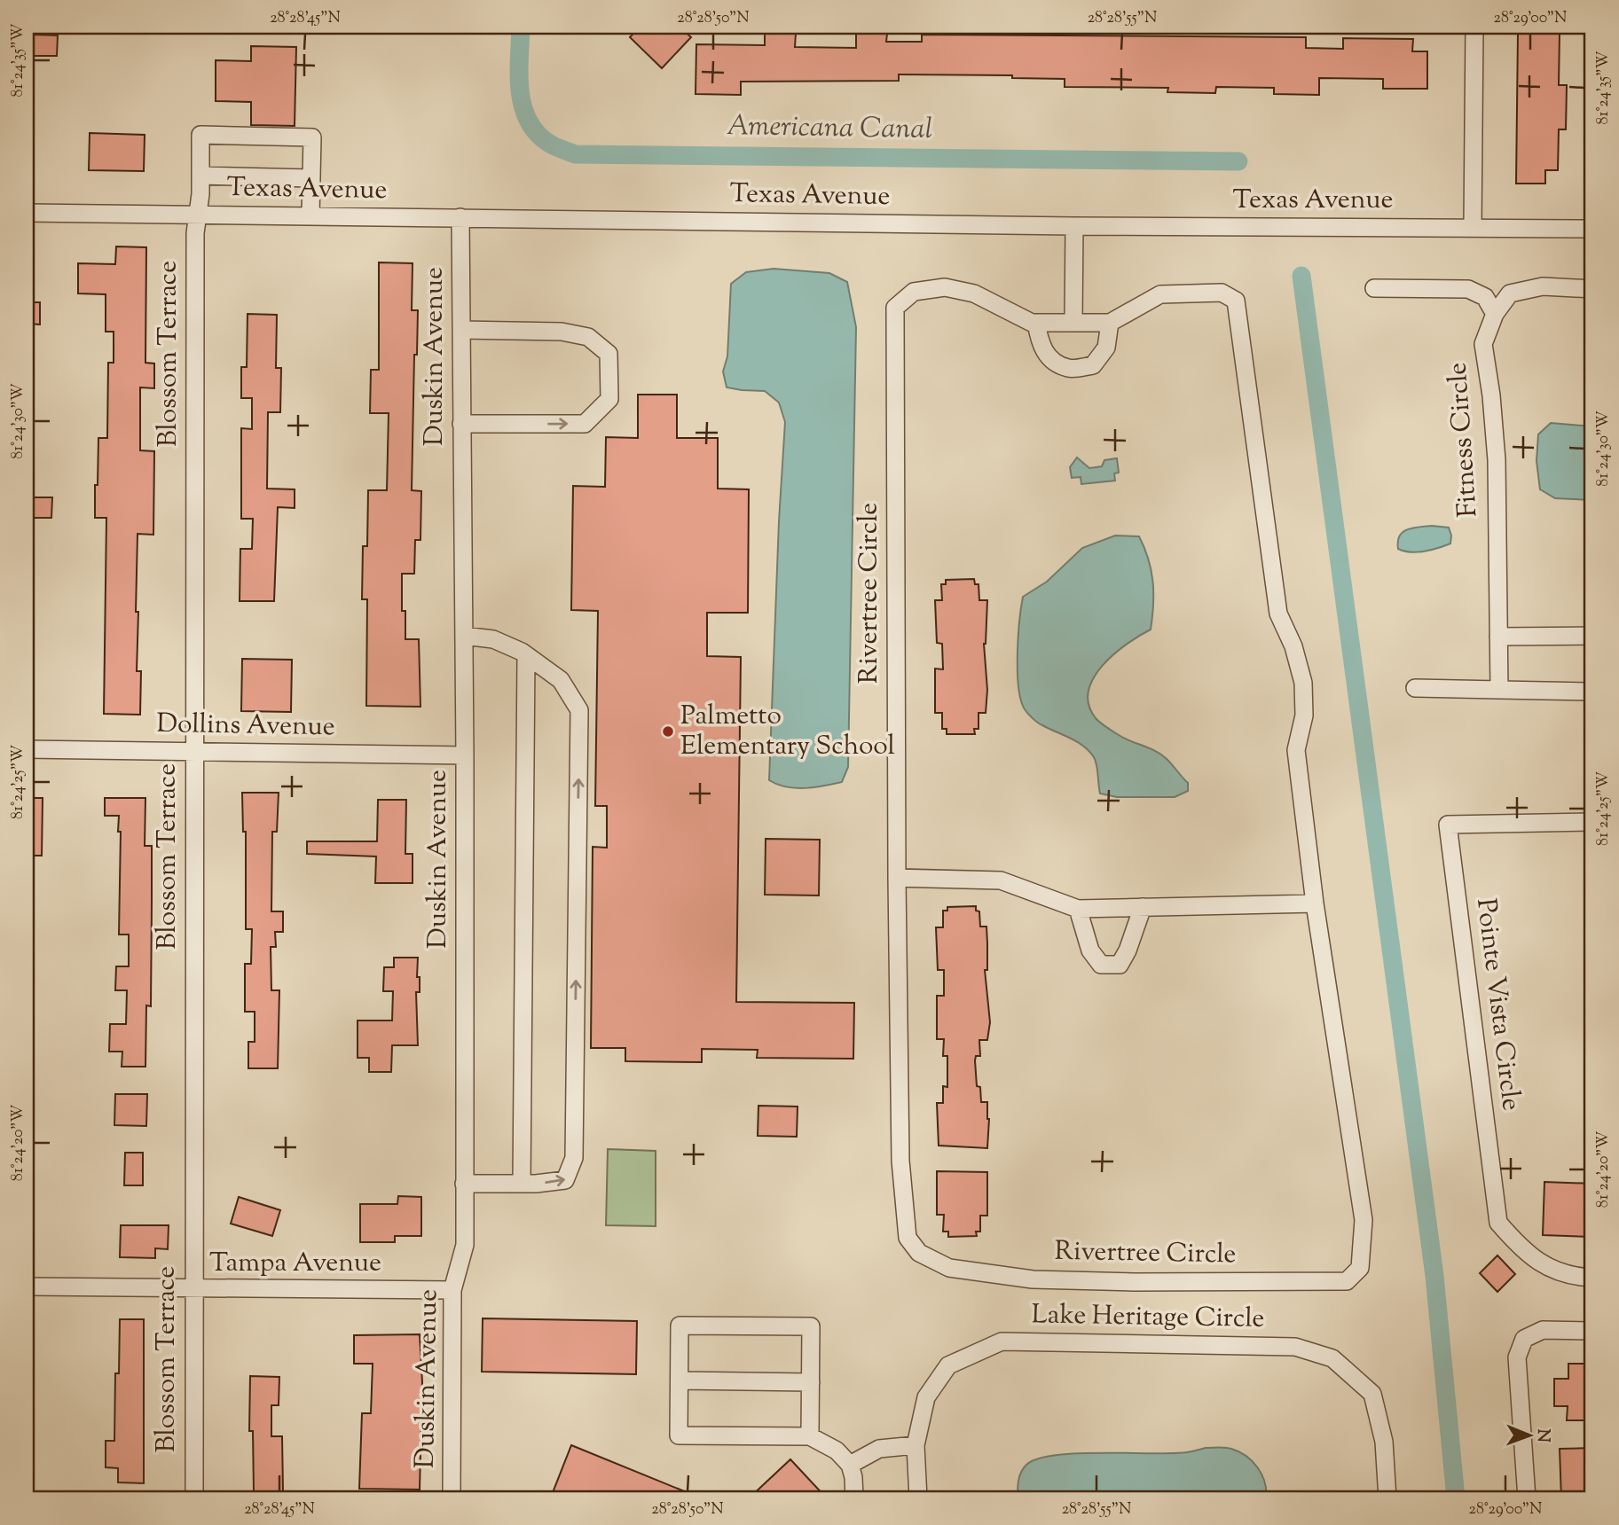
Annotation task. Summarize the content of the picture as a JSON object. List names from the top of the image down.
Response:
{
  "streets": {
    "street": [
      "Texas Avenue",
      "Blossom Terrace",
      "Duskin Avenue",
      "Fitness Circle",
      "Rivertree Circle",
      "Dollins Avenue",
      "Pointe Vista Circle",
      "Tampa Avenue",
      "Lake Heritage Circle"
    ]
  },
  "crossings": [
    ["Texas Avenue", "Blossom Terrace"],
    ["Texas Avenue", "Duskin Avenue"],
    ["Blossom Terrace", "Dollins Avenue"],
    ["Blossom Terrace", "Tampa Avenue"],
    ["Duskin Avenue", "Dollins Avenue"],
    ["Duskin Avenue", "Tampa Avenue"]
  ],
  "water": ["Americana Canal"],
  "places": ["Palmetto Elementary School"],
  "north": "right",
  "coordinates": [
    "28°28'45\"N",
    "28°28'50\"N",
    "28°28'55\"N",
    "28°29'00\"N",
    "81°24'35\"W",
    "81°24'30\"W",
    "81°24'25\"W",
    "81°24'20\"W"
  ]
}
